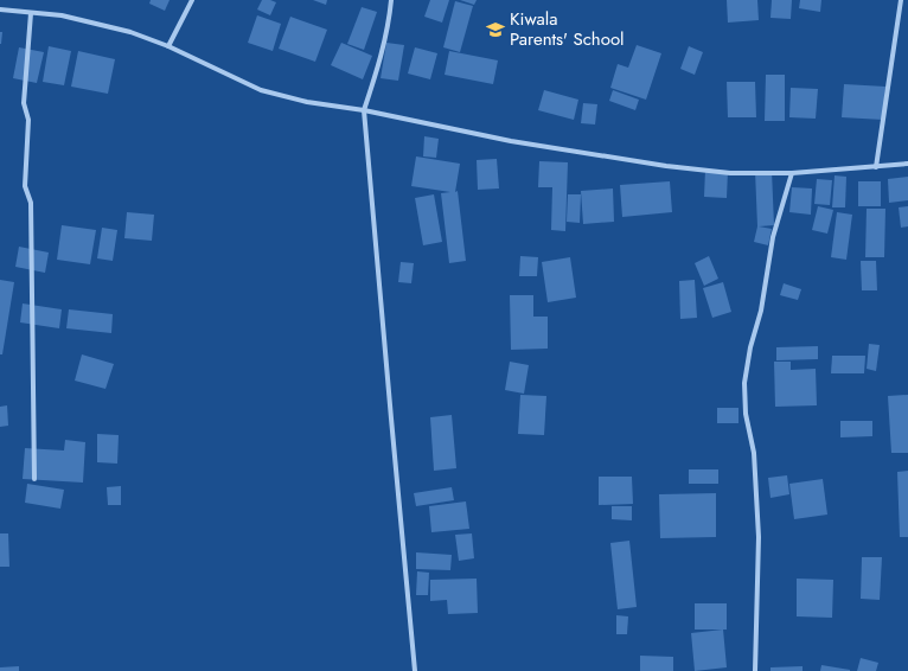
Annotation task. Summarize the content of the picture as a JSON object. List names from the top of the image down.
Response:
{
  "places": {
    "school or university": ["Kiwala Parents' School"]
  }
}
